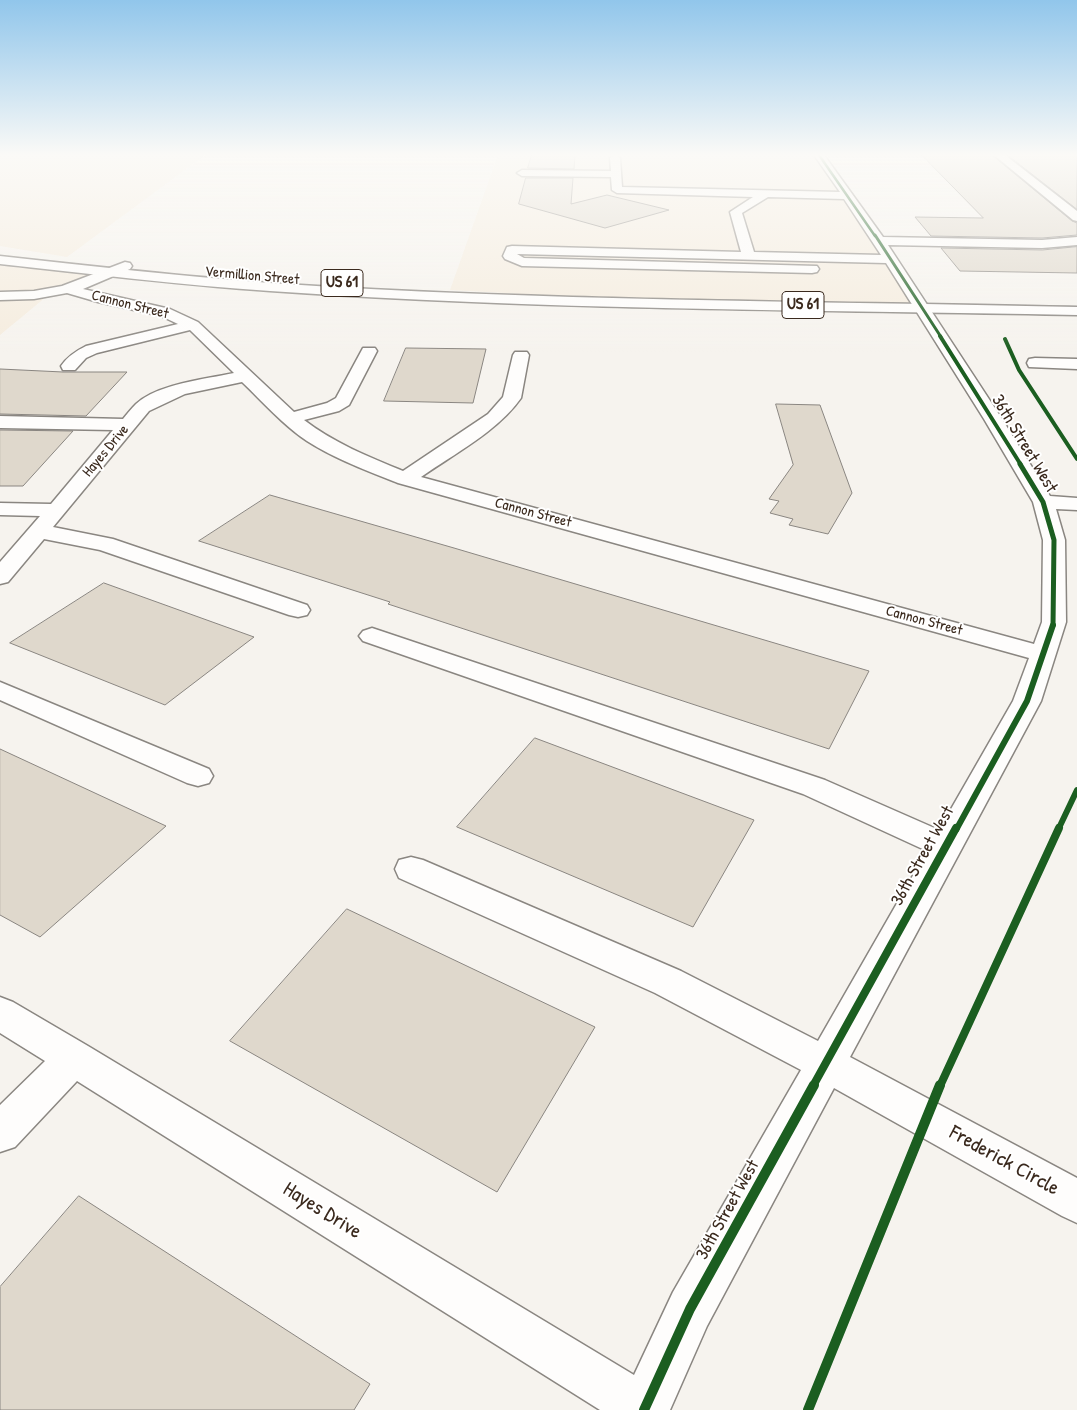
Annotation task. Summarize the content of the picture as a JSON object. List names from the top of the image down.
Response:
{
  "streets": {
    "main road": [
      "Vermillion Street",
      "US 61",
      "Cannon Street",
      "36th Street West",
      "Hayes Drive",
      "Frederick Circle"
    ]
  },
  "crossings": [
    ["Vermillion Street", "US 61"],
    ["Vermillion Street", "Cannon Street"],
    ["Vermillion Street", "36th Street West"],
    ["US 61", "36th Street West"],
    ["Cannon Street", "36th Street West"],
    ["Cannon Street", "Hayes Drive"],
    ["36th Street West", "Hayes Drive"],
    ["36th Street West", "Frederick Circle"]
  ]
}
